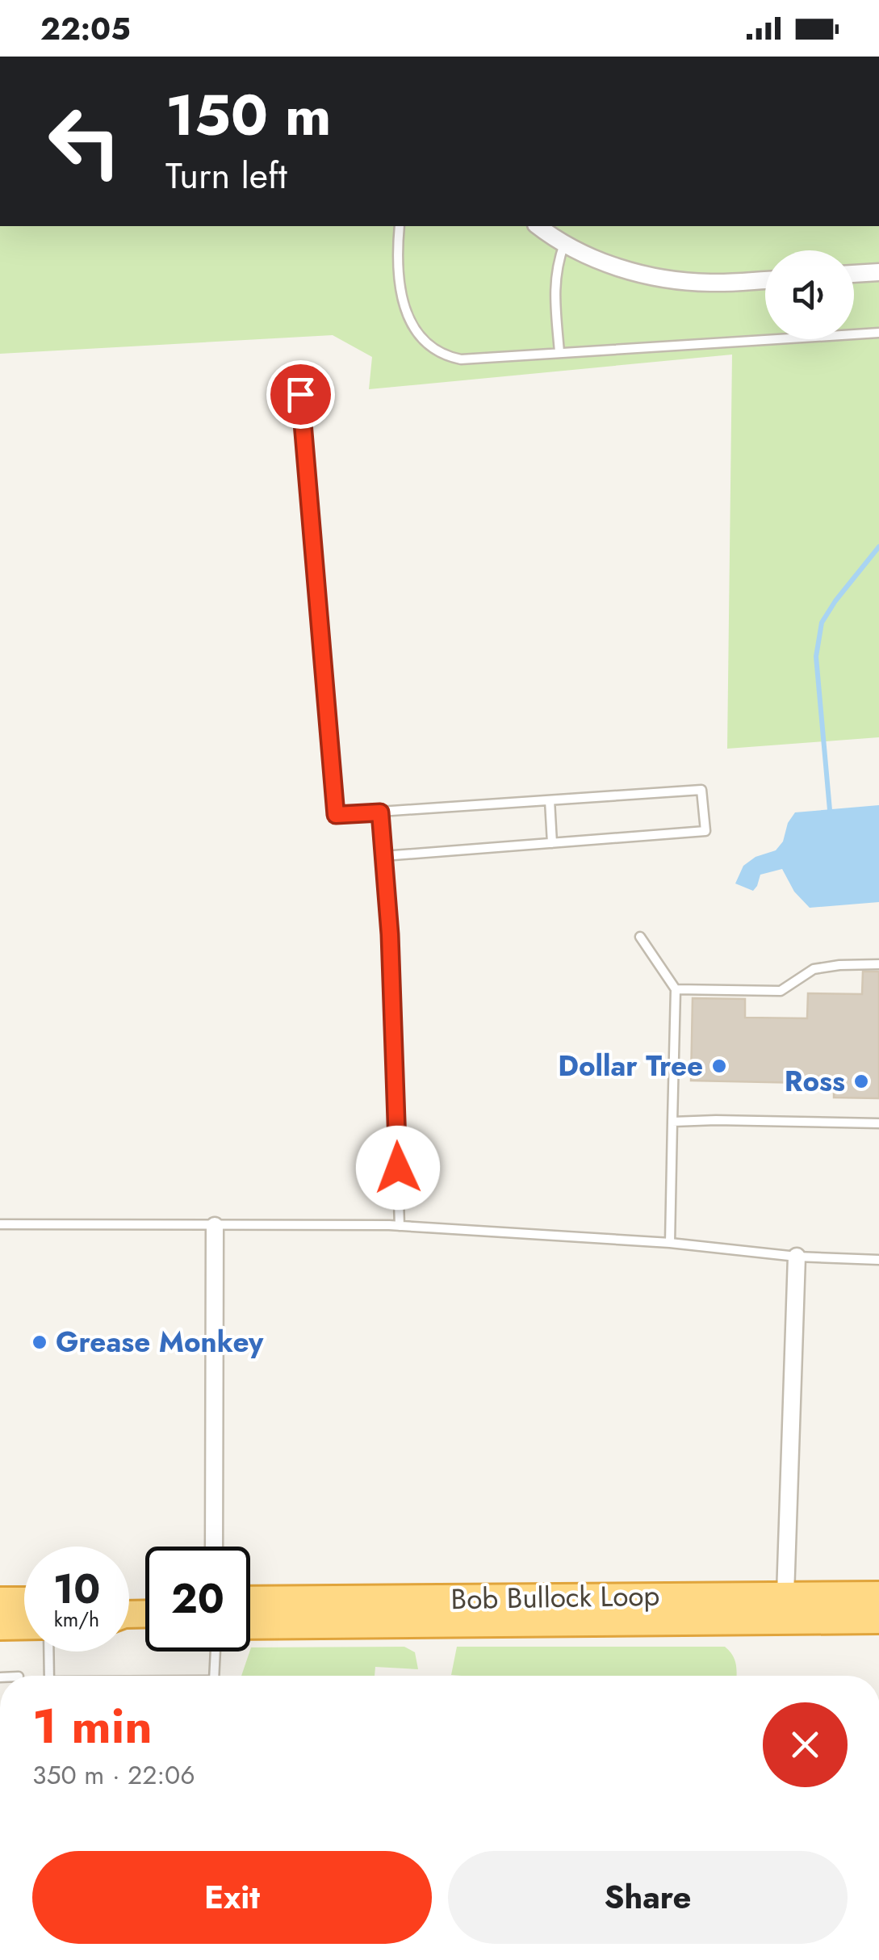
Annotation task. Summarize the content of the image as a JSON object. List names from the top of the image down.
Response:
{
  "streets": {
    "highway": ["Bob Bullock Loop"]
  },
  "places": ["Dollar Tree", "Ross", "Grease Monkey"],
  "page": {
    "status": "22:05",
    "turn": ["150 m", "Turn left"],
    "speed": "10 km/h",
    "limit": "20",
    "heading": ["1 min", "350 m · 22:06"],
    "buttons": ["Exit", "Share"]
  }
}
